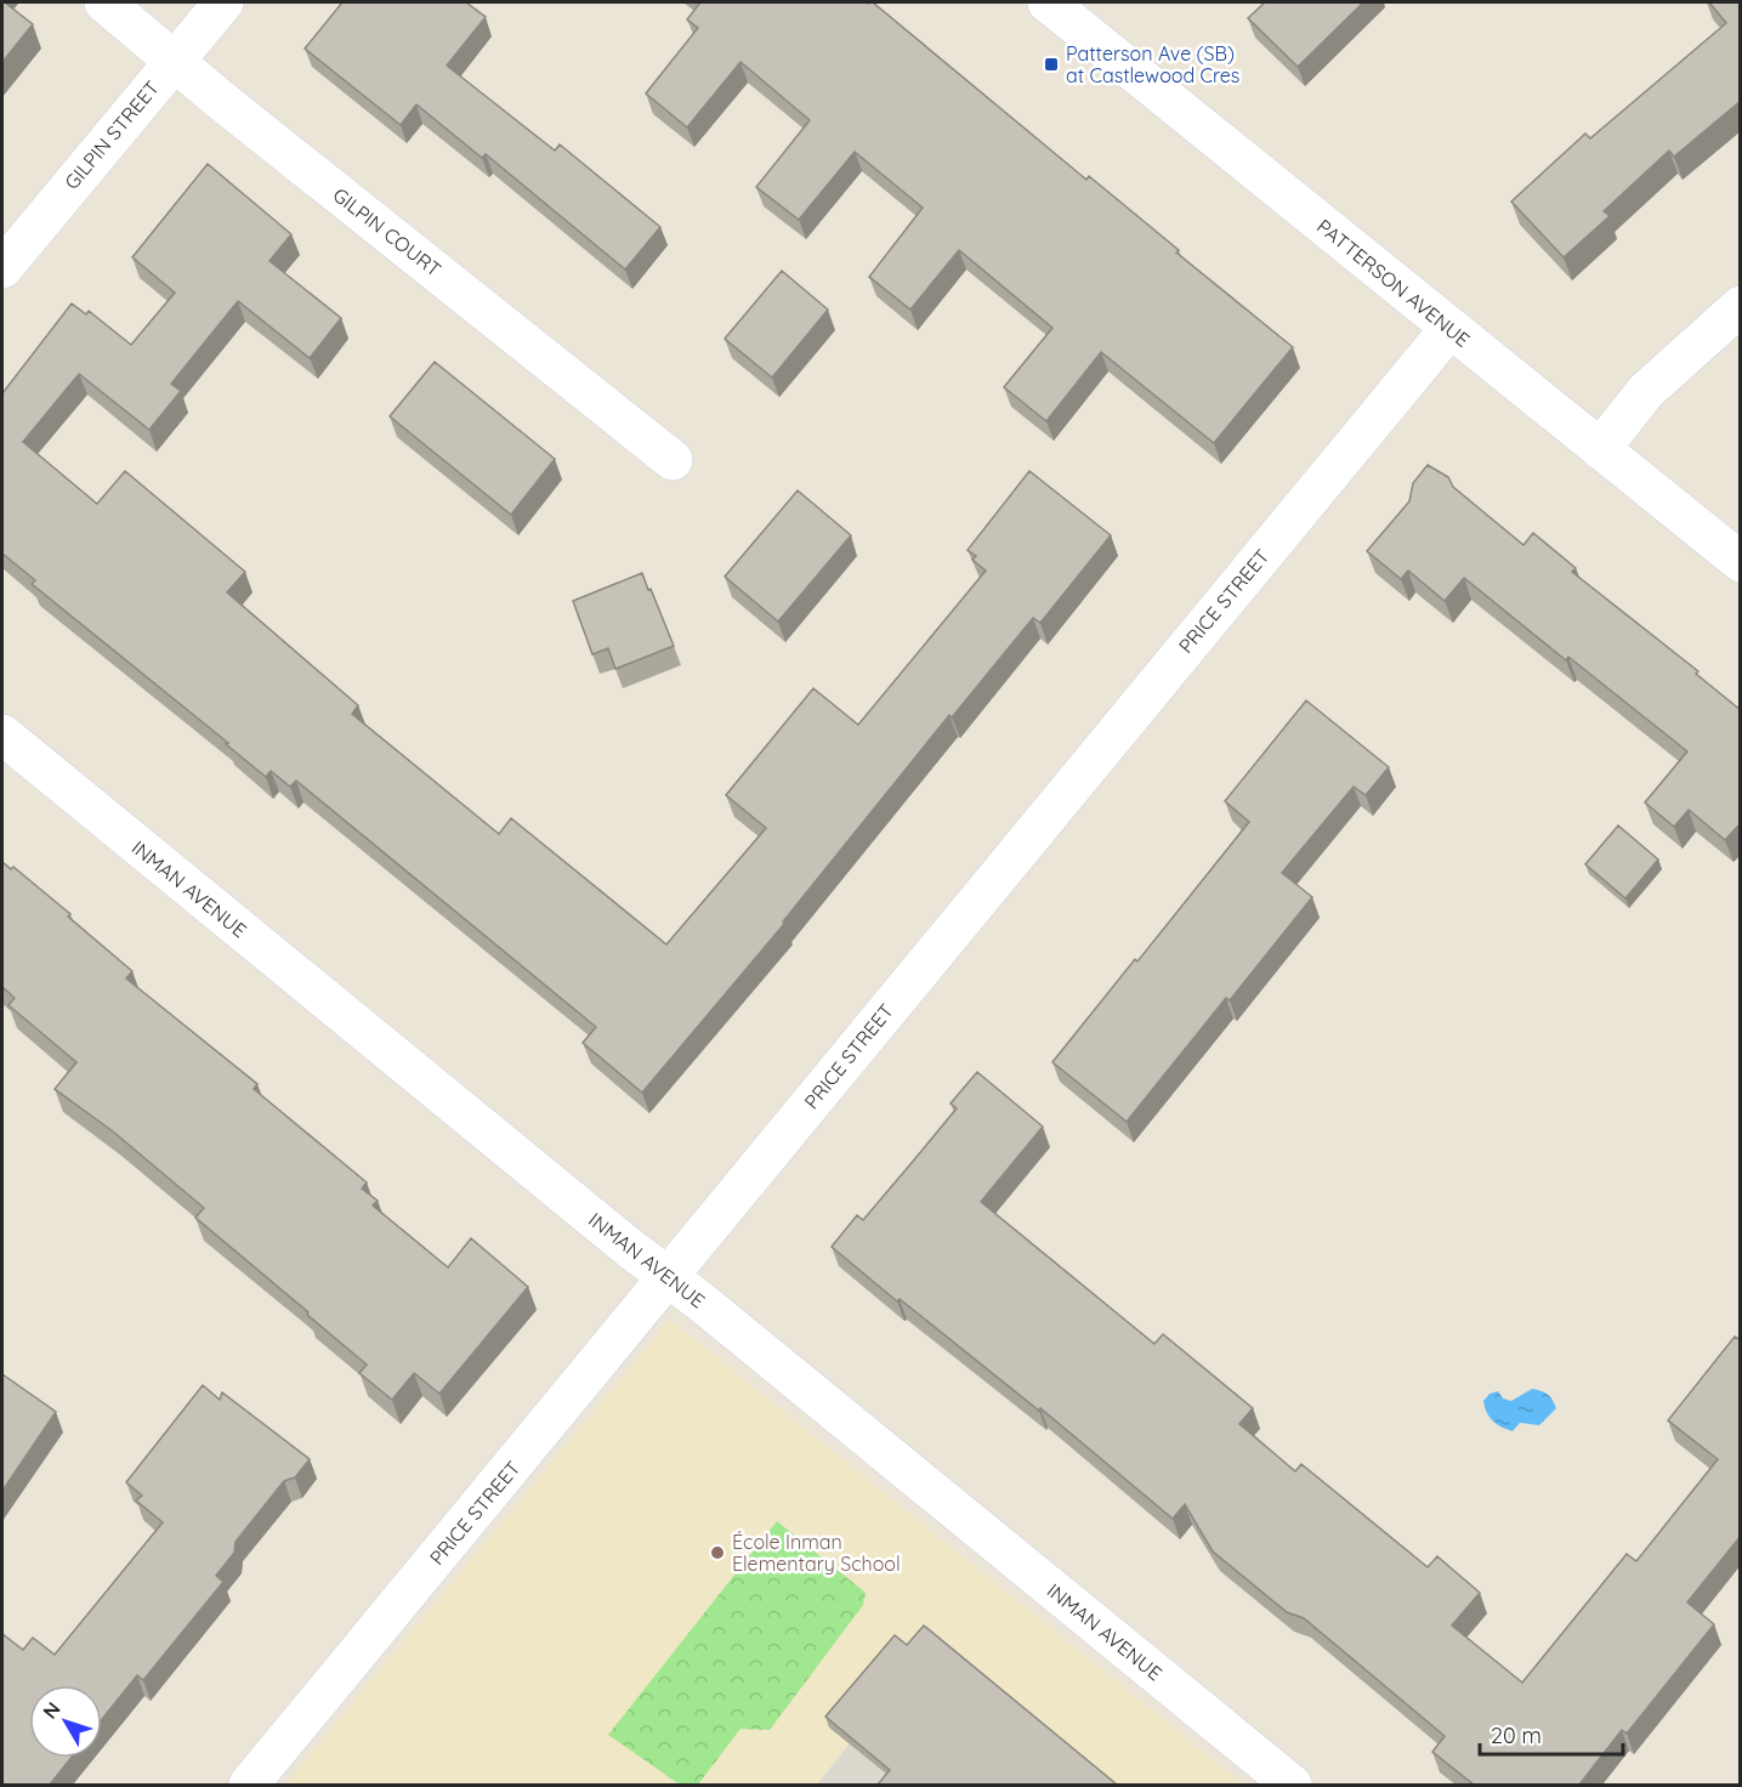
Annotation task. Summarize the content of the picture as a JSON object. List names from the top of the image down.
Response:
{
  "streets": {
    "street": [
      "GILPIN STREET",
      "GILPIN COURT",
      "PATTERSON AVENUE",
      "PRICE STREET",
      "INMAN AVENUE"
    ]
  },
  "crossings": [
    ["GILPIN STREET", "GILPIN COURT"],
    ["PATTERSON AVENUE", "PRICE STREET"],
    ["PRICE STREET", "INMAN AVENUE"]
  ],
  "places": {
    "transit": ["Patterson Ave (SB) at Castlewood Cres"],
    "other": ["École Inman Elementary School"]
  },
  "scale_bar": "20 m",
  "north": "top left"
}
